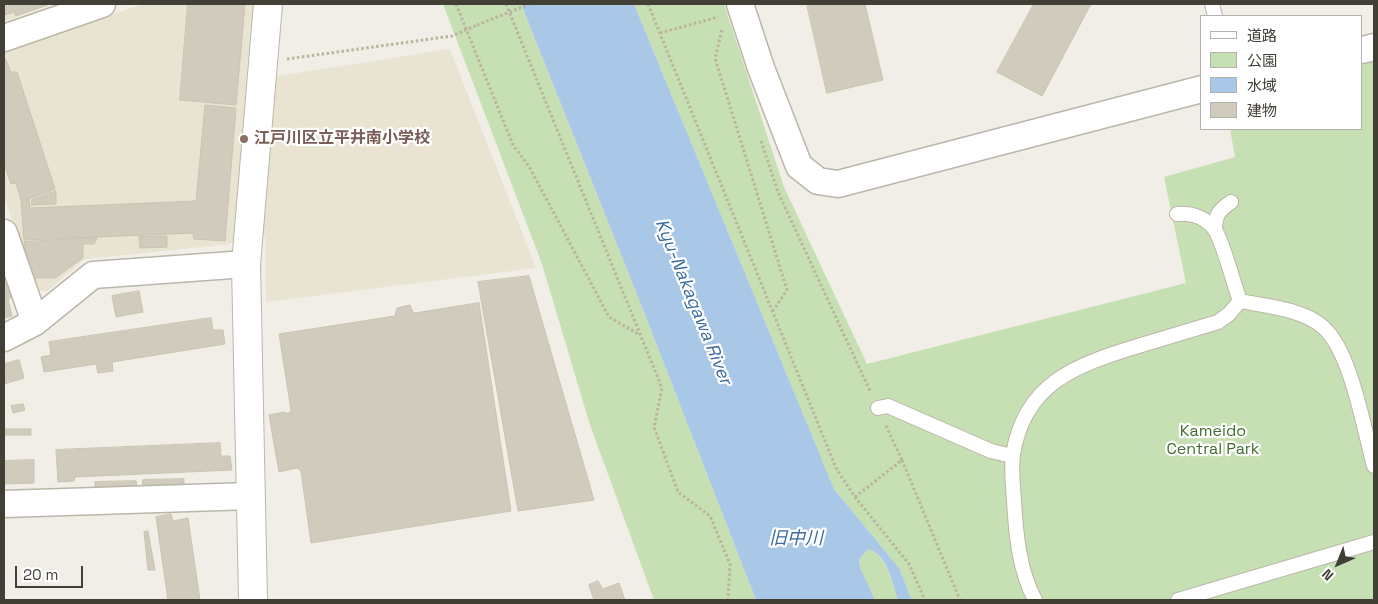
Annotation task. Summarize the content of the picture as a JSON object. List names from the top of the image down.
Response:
{
  "water": ["Kyu-Nakagawa River", "旧中川"],
  "parks": ["Kameido Central Park"],
  "places": ["江戸川区立平井南小学校"],
  "legend": [
    "道路",
    "公園",
    "水域",
    "建物"
  ],
  "scale_bar": "20 m",
  "north": "bottom left"
}
